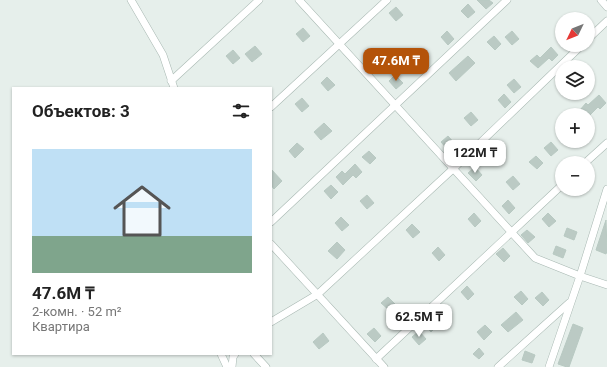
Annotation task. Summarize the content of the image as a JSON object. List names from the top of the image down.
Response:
{
  "north": "bottom left",
  "page": {
    "map_buttons": ["+", "−"],
    "price": ["47.6M ₸", "122M ₸", "62.5M ₸"],
    "heading": "Объектов: 3",
    "list": [
      {
        "name": "47.6M ₸",
        "note": "2-комн. · 52 m² · Квартира"
      }
    ]
  }
}
